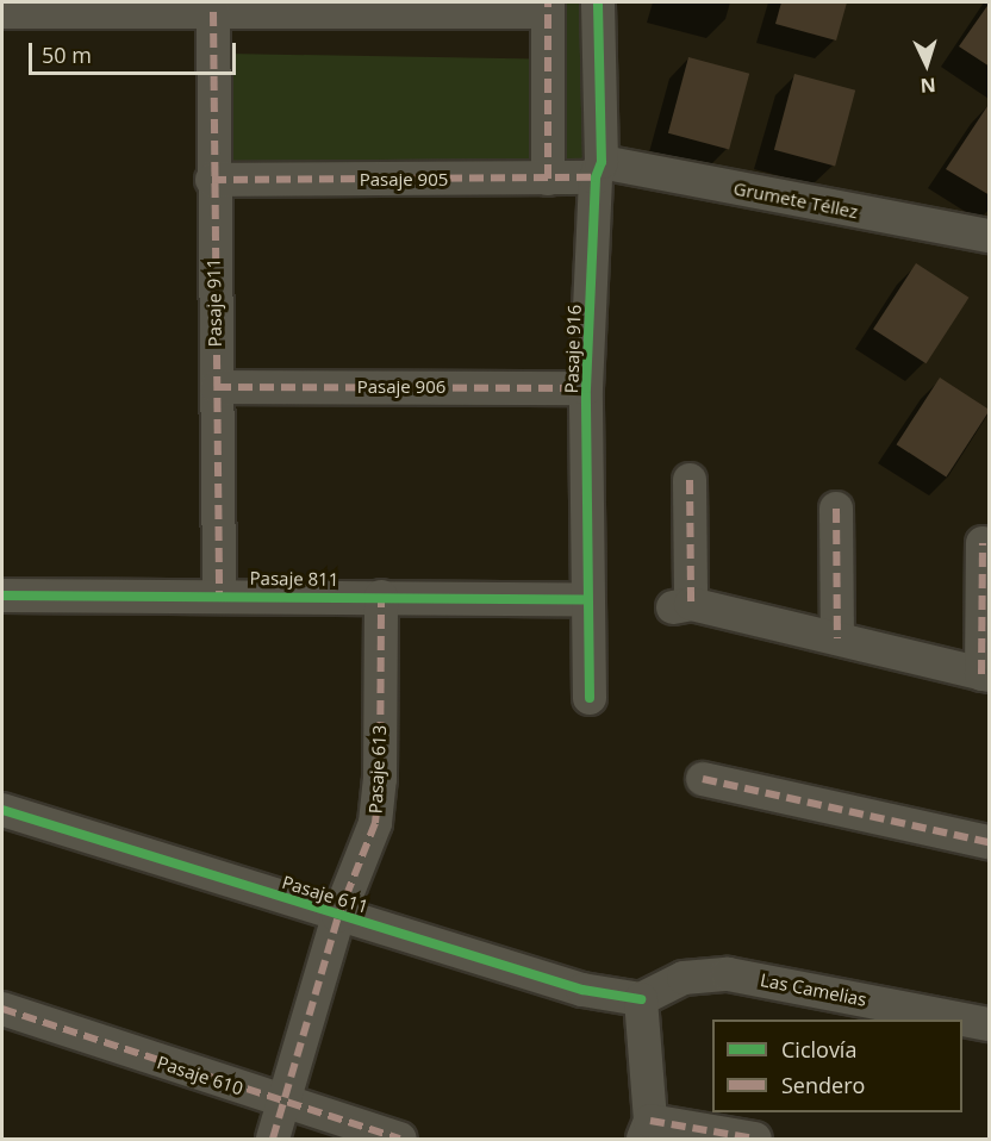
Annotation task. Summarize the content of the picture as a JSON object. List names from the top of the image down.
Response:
{
  "streets": {
    "street": [
      "Pasaje 905",
      "Grumete Téllez",
      "Pasaje 911",
      "Pasaje 916",
      "Pasaje 906",
      "Pasaje 811",
      "Pasaje 613",
      "Pasaje 611",
      "Las Camelias",
      "Pasaje 610"
    ]
  },
  "crossings": [
    ["Pasaje 905", "Grumete Téllez"],
    ["Pasaje 905", "Pasaje 911"],
    ["Pasaje 905", "Pasaje 916"],
    ["Grumete Téllez", "Pasaje 916"],
    ["Pasaje 911", "Pasaje 906"],
    ["Pasaje 911", "Pasaje 811"],
    ["Pasaje 916", "Pasaje 906"],
    ["Pasaje 916", "Pasaje 811"],
    ["Pasaje 811", "Pasaje 613"],
    ["Pasaje 613", "Pasaje 611"],
    ["Pasaje 613", "Pasaje 610"],
    ["Pasaje 611", "Las Camelias"]
  ],
  "legend": ["Ciclovía", "Sendero"],
  "scale_bar": "50 m",
  "north": "bottom"
}
